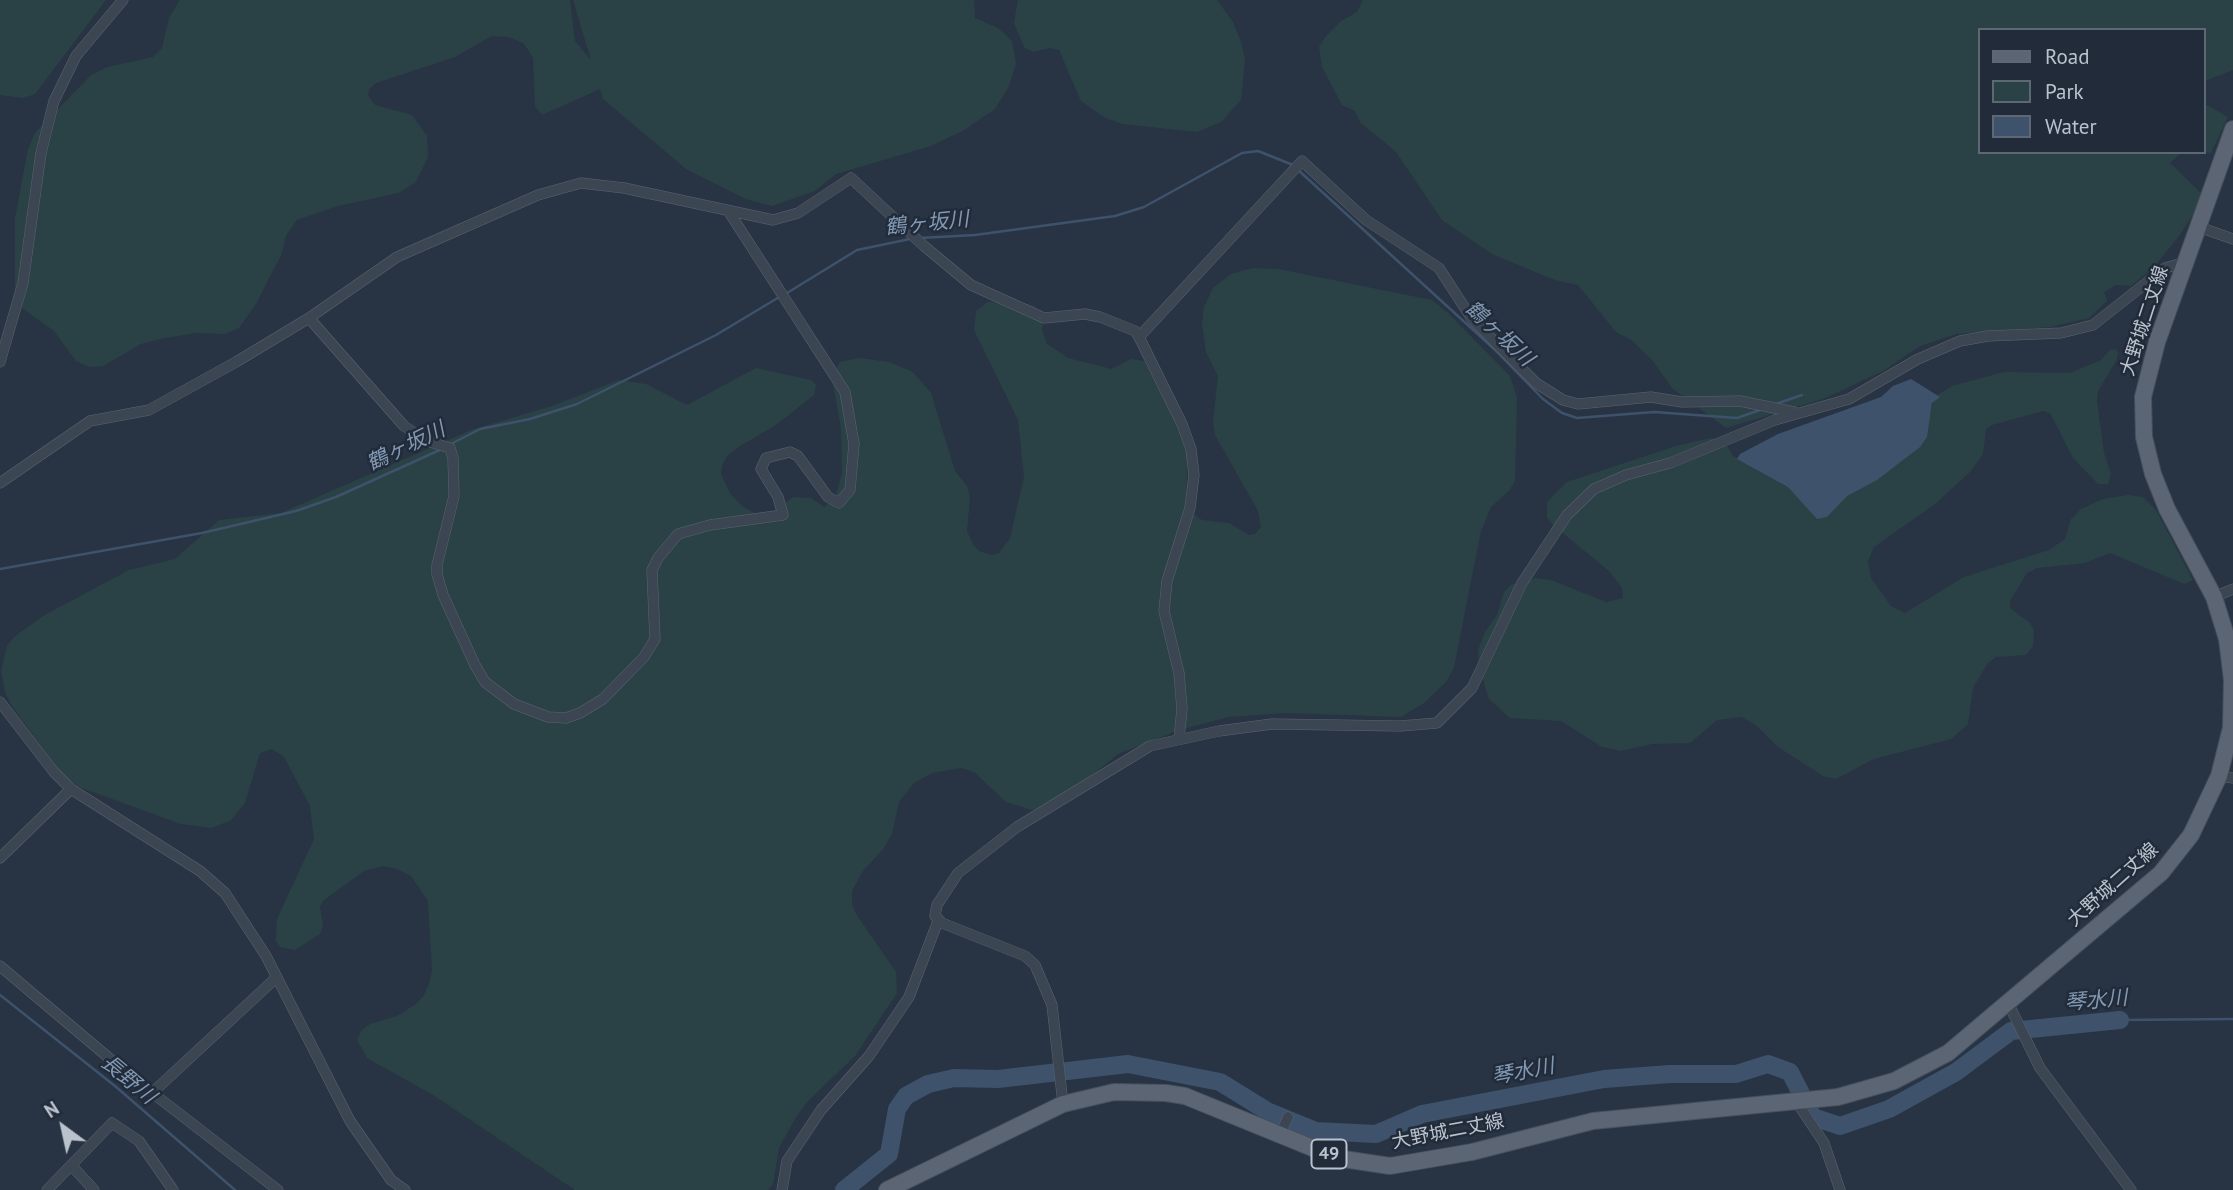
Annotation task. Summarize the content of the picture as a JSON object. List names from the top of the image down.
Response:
{
  "streets": {
    "main road": ["大野城二丈線", "49"]
  },
  "water": ["鶴ヶ坂川", "琴水川", "長野川"],
  "legend": ["Road", "Park", "Water"],
  "north": "top left"
}
